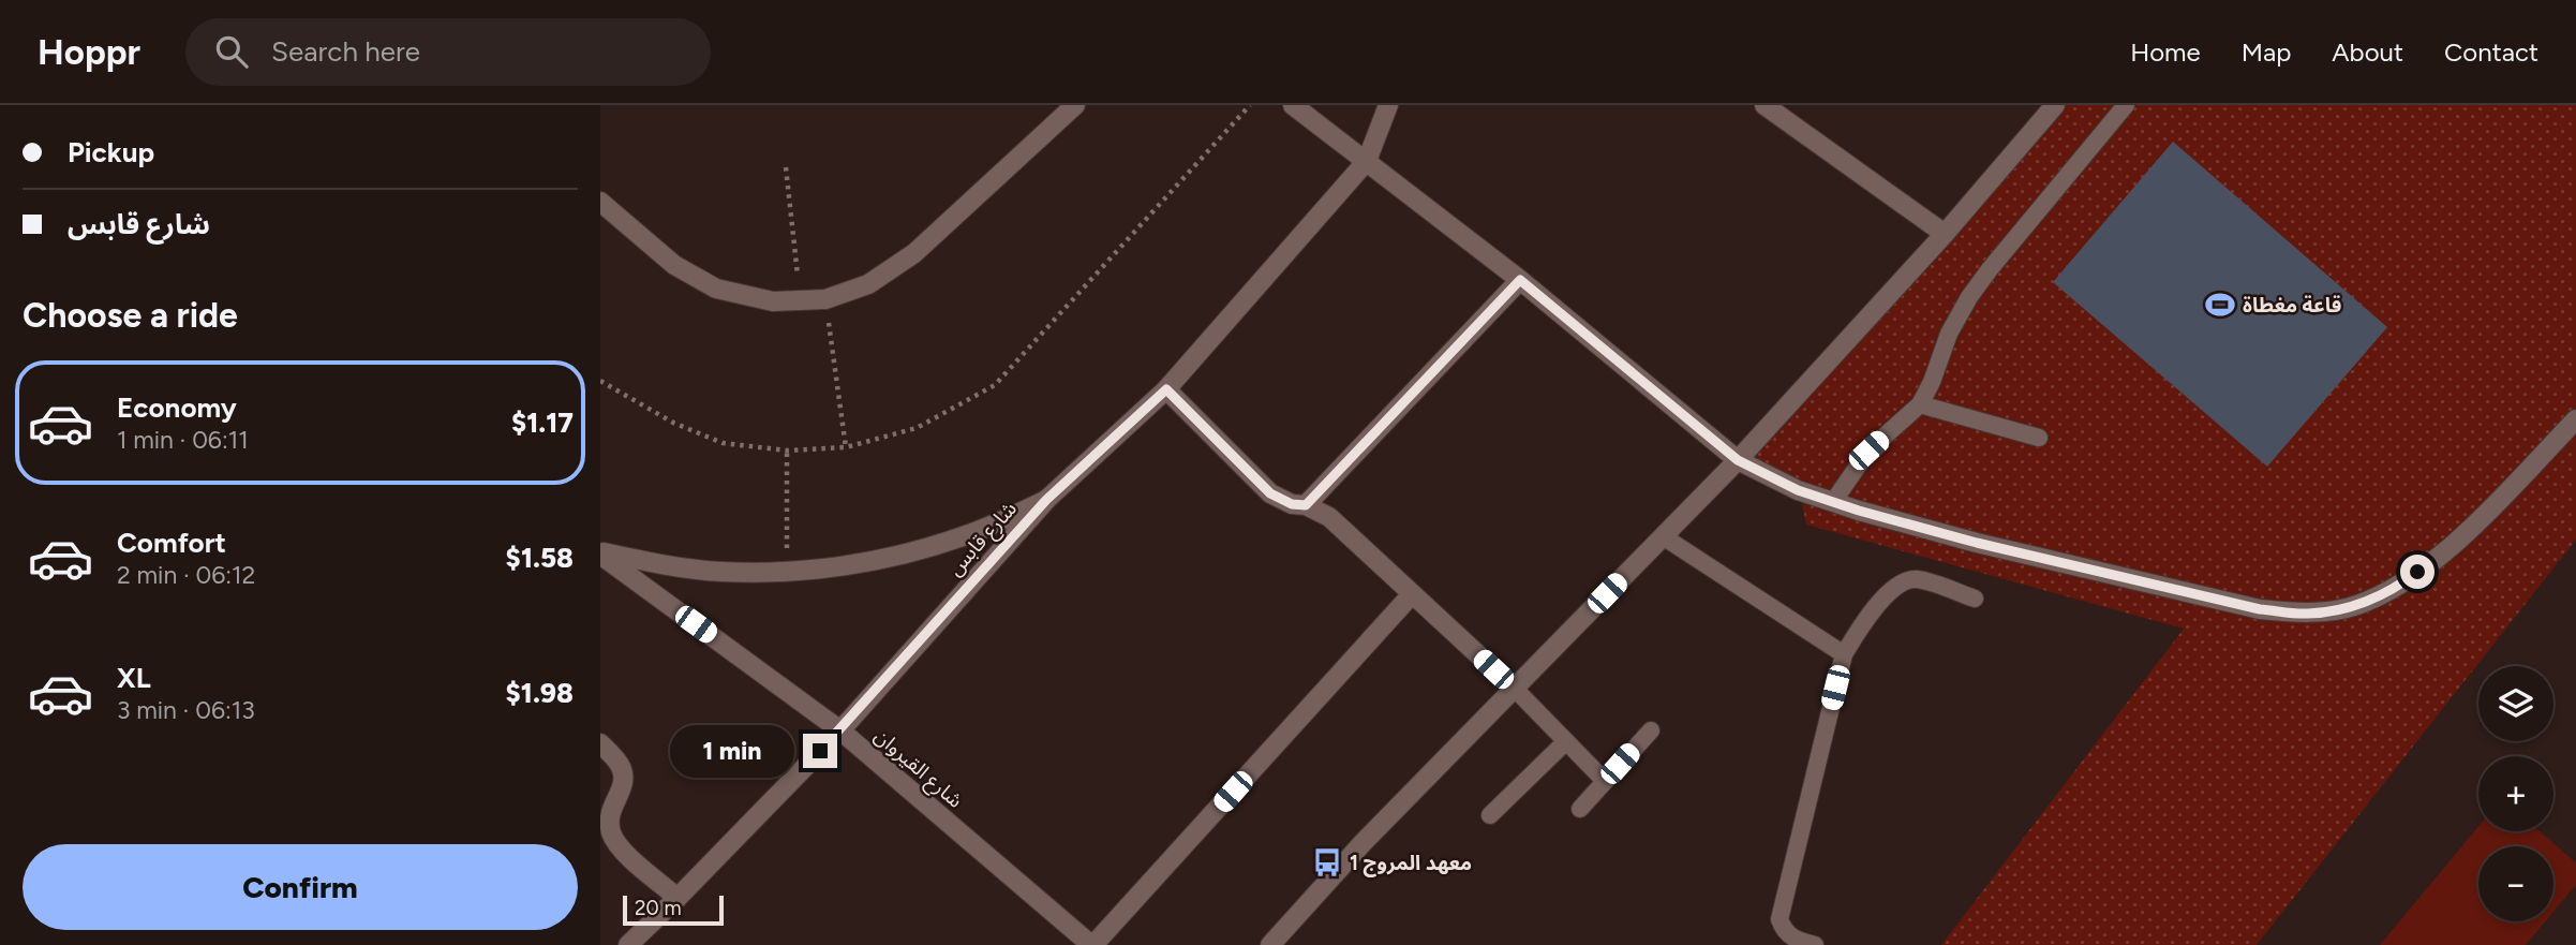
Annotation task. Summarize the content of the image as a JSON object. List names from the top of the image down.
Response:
{
  "streets": {
    "street": ["شارع قابس", "شارع القيروان"]
  },
  "crossings": [
    ["شارع قابس", "شارع القيروان"]
  ],
  "places": {
    "sports": ["قاعة مغطاة"],
    "bus stop": ["معهد المروج 1"]
  },
  "scale_bar": "20 m",
  "page": {
    "header": "Hoppr",
    "search": "Search here",
    "nav": [
      "Home",
      "Map",
      "About",
      "Contact"
    ],
    "banner": ["Pickup", "شارع قابس"],
    "heading": "Choose a ride",
    "list": [
      {
        "name": "Economy",
        "note": "1 min · 06:11",
        "value": "$1.17"
      },
      {
        "name": "Comfort",
        "note": "2 min · 06:12",
        "value": "$1.58"
      },
      {
        "name": "XL",
        "note": "3 min · 06:13",
        "value": "$1.98"
      }
    ],
    "map_buttons": ["+", "−"],
    "bubble": "1 min",
    "buttons": "Confirm",
    "scale": "20 m"
  }
}
